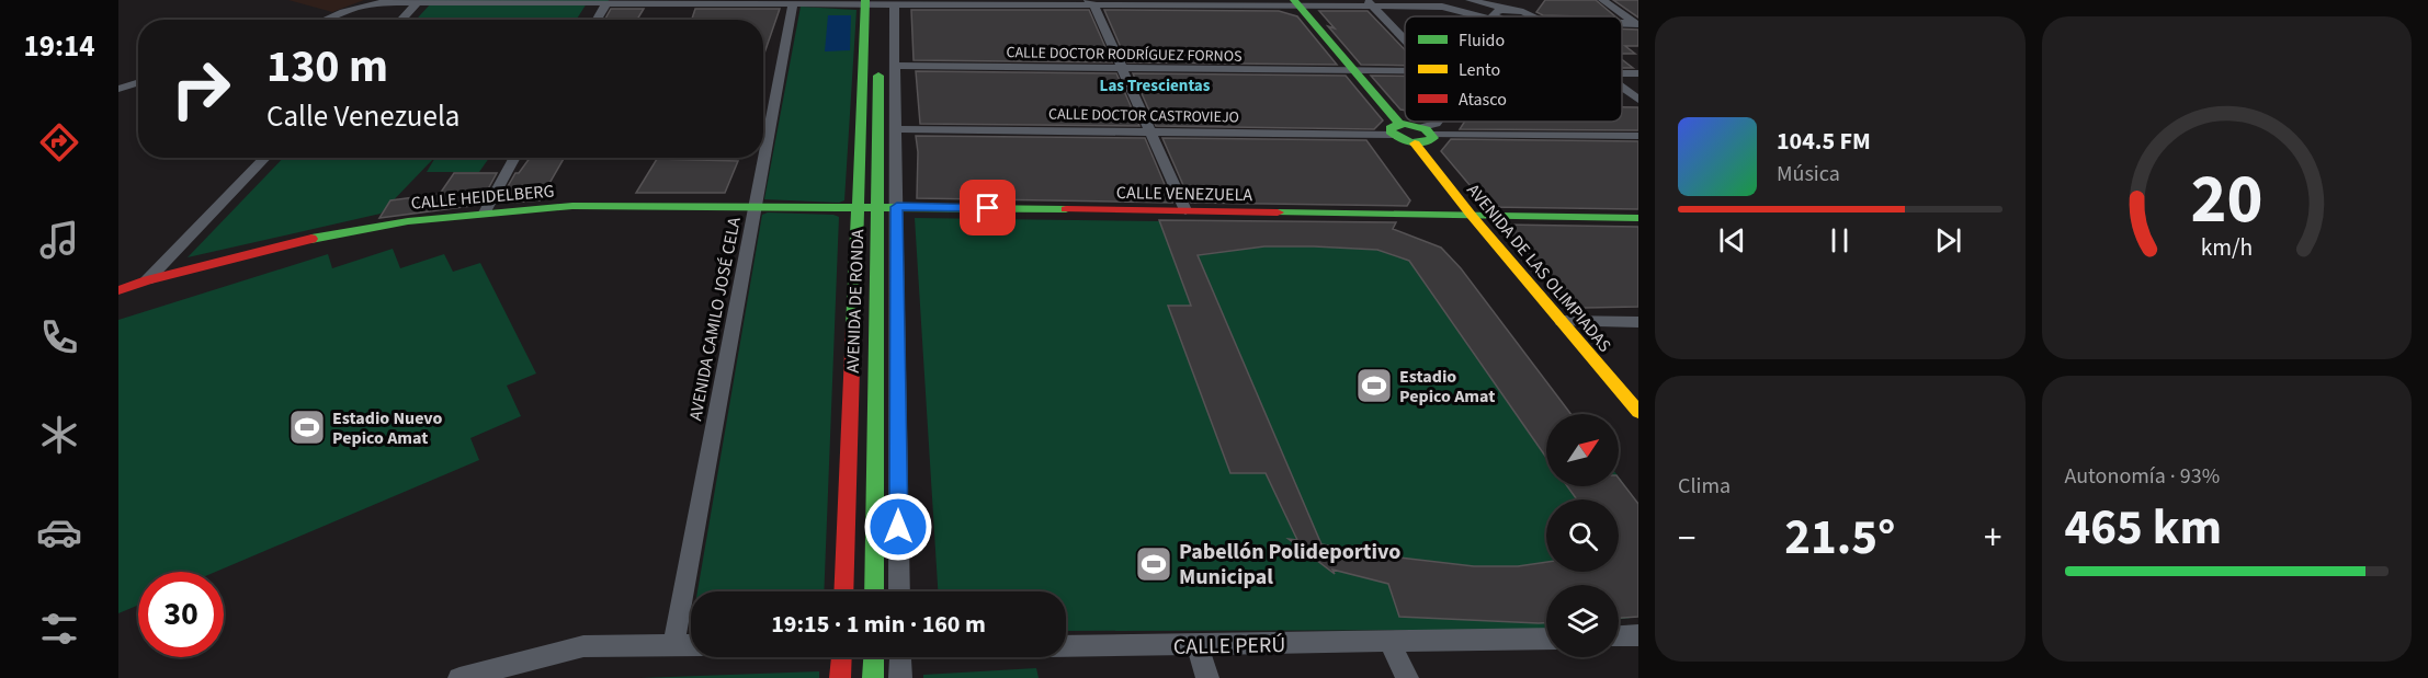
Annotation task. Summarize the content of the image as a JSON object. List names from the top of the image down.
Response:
{
  "streets": {
    "street": [
      "CALLE DOCTOR RODRÍGUEZ FORNOS",
      "CALLE DOCTOR CASTROVIEJO",
      "CALLE VENEZUELA",
      "CALLE HEIDELBERG",
      "AVENIDA DE LAS OLIMPIADAS",
      "AVENIDA DE RONDA",
      "AVENIDA CAMILO JOSÉ CELA",
      "CALLE PERÚ"
    ]
  },
  "crossings": [
    ["CALLE VENEZUELA", "CALLE HEIDELBERG"],
    ["CALLE VENEZUELA", "AVENIDA DE LAS OLIMPIADAS"],
    ["CALLE VENEZUELA", "AVENIDA DE RONDA"],
    ["CALLE HEIDELBERG", "AVENIDA DE RONDA"],
    ["CALLE HEIDELBERG", "AVENIDA CAMILO JOSÉ CELA"]
  ],
  "districts": ["Las Trescientas"],
  "places": {
    "sports": ["Estadio Pepico Amat", "Estadio Nuevo Pepico Amat", "Pabellón Polideportivo Municipal"]
  },
  "legend": ["Fluido", "Lento", "Atasco"],
  "north": "top right",
  "page": {
    "tabs": "19:14",
    "turn": ["130 m", "Calle Venezuela"],
    "song": ["104.5 FM", "Música"],
    "tile": [
      "Clima",
      ["Autonomía · 93%", "465 km"]
    ],
    "heat": ["−", "21.5°", "+"],
    "limit": "30",
    "trip": "19:15 · 1 min · 160 m",
    "gauge": ["20", "km/h"]
  }
}
